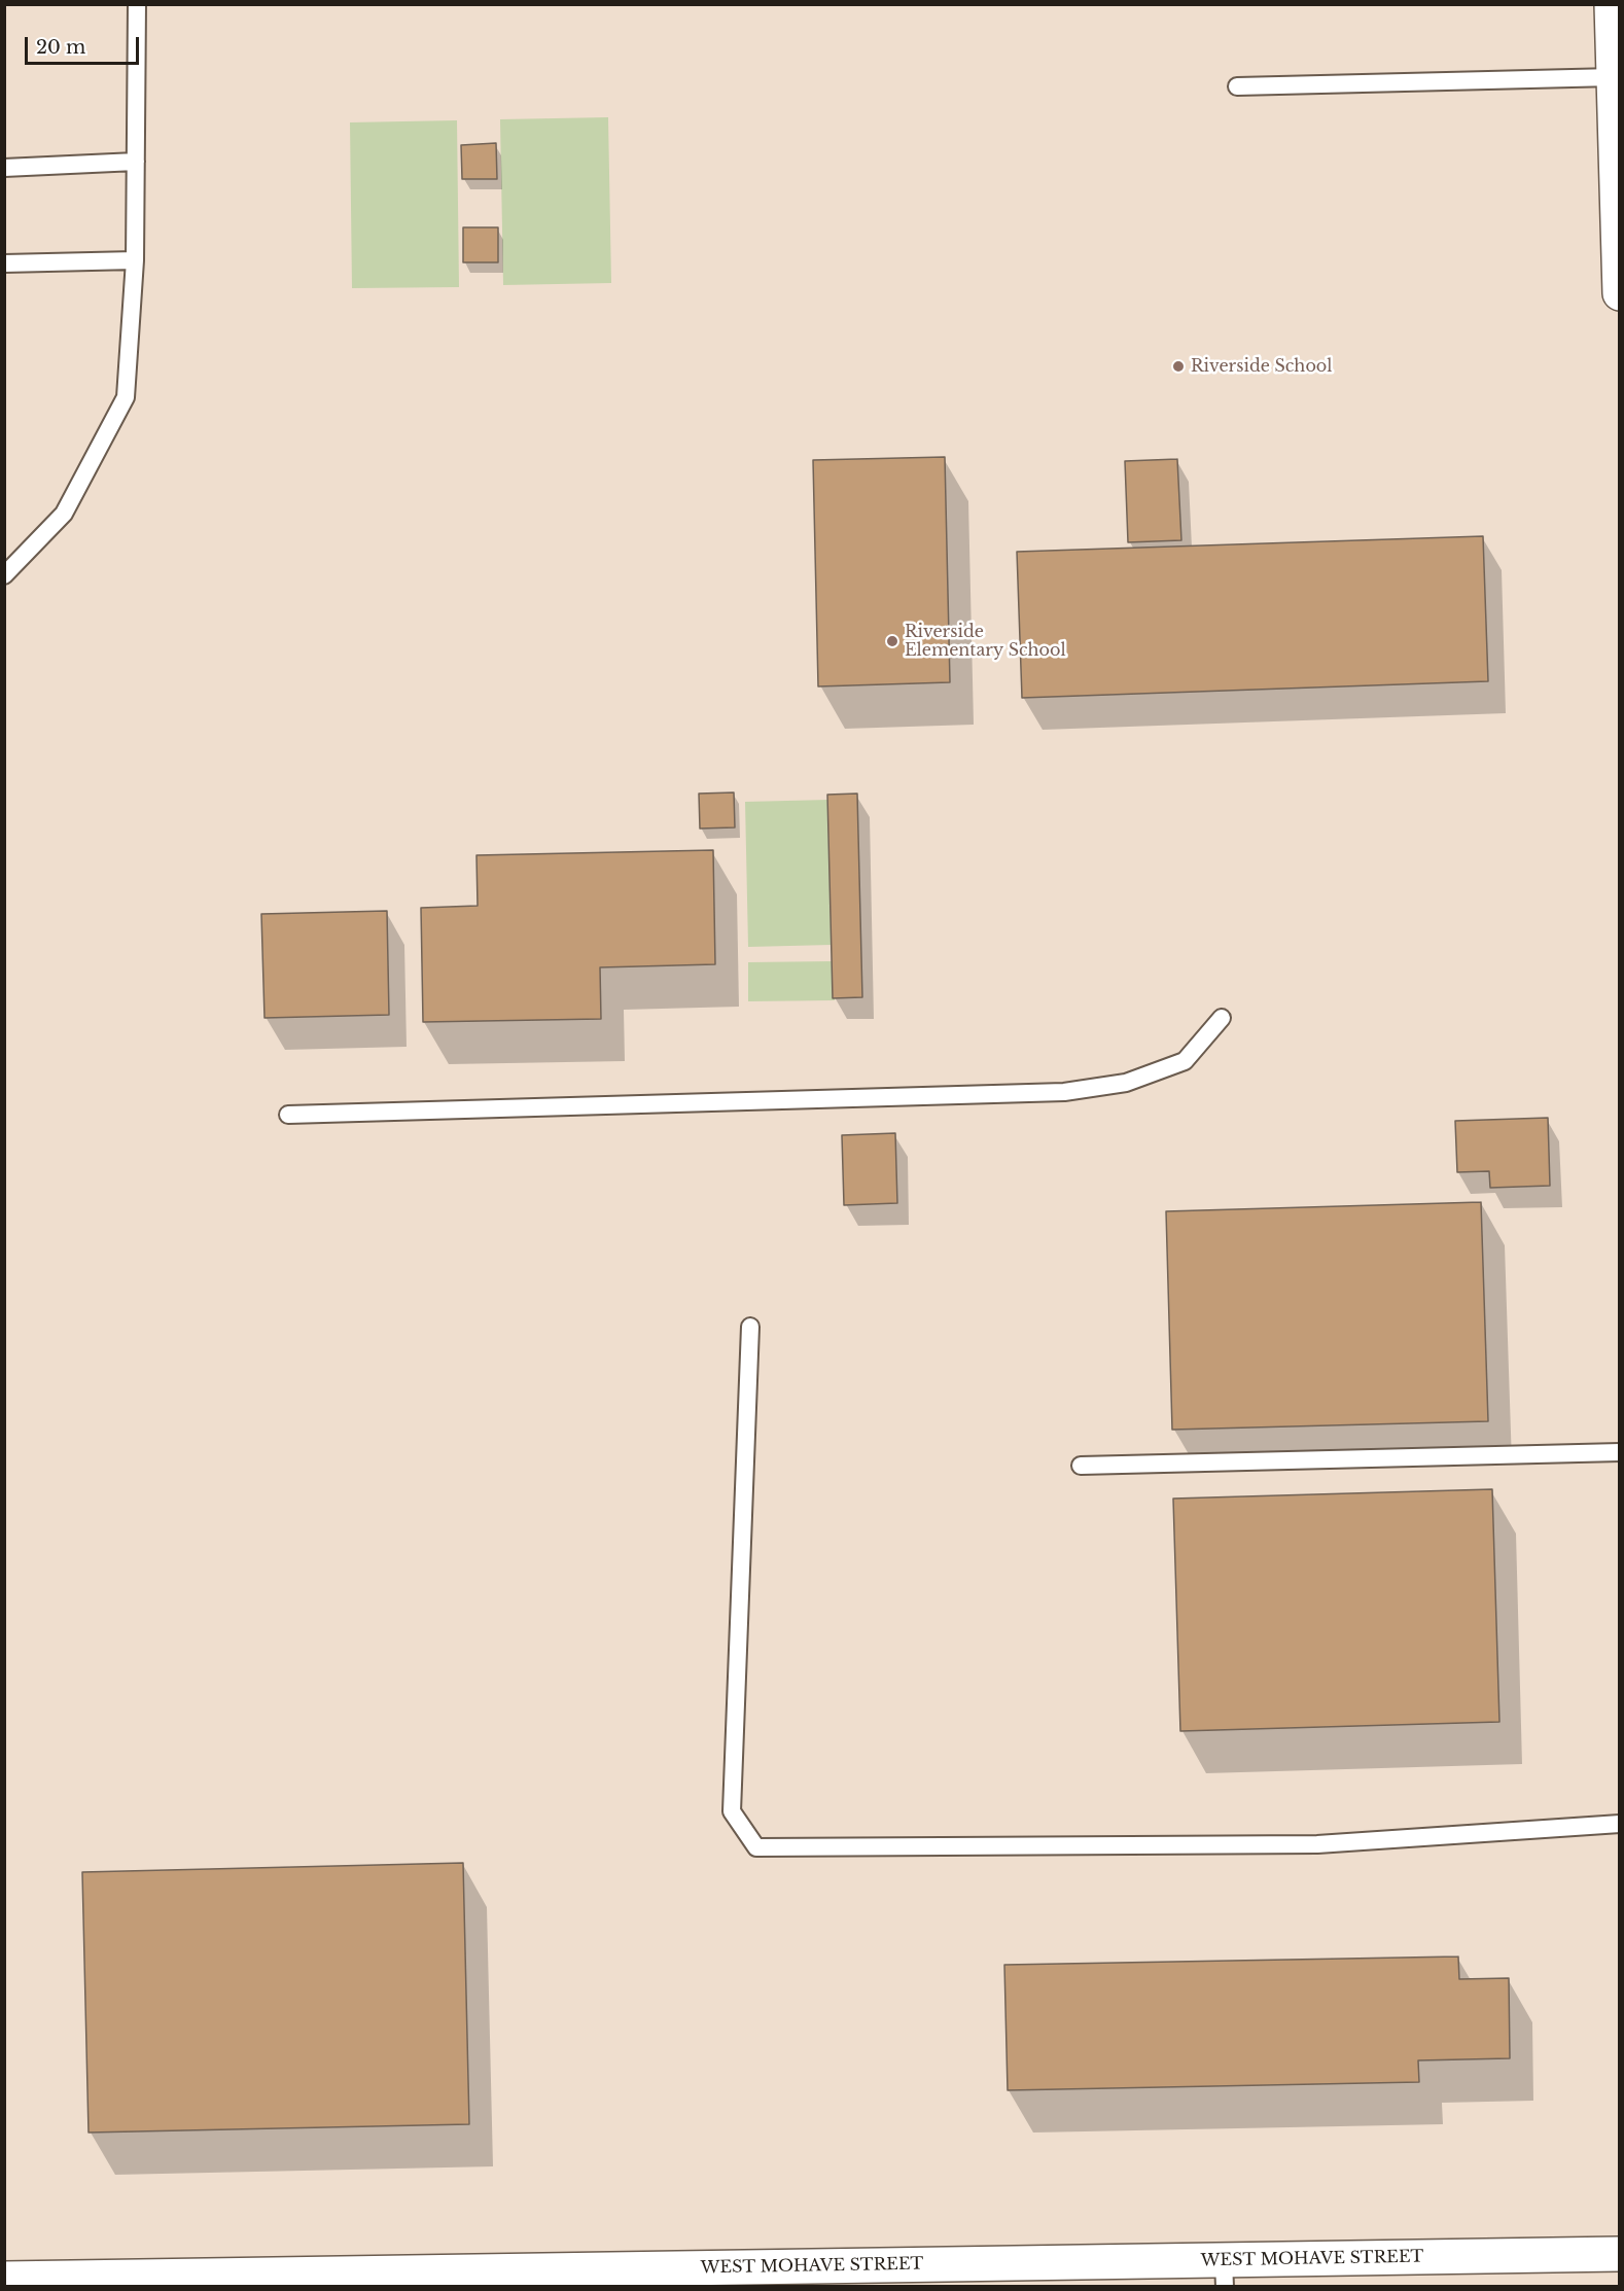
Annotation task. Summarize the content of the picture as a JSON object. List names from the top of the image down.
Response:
{
  "streets": {
    "street": ["WEST MOHAVE STREET"]
  },
  "places": ["Riverside School", "Riverside Elementary School"],
  "scale_bar": "20 m"
}
